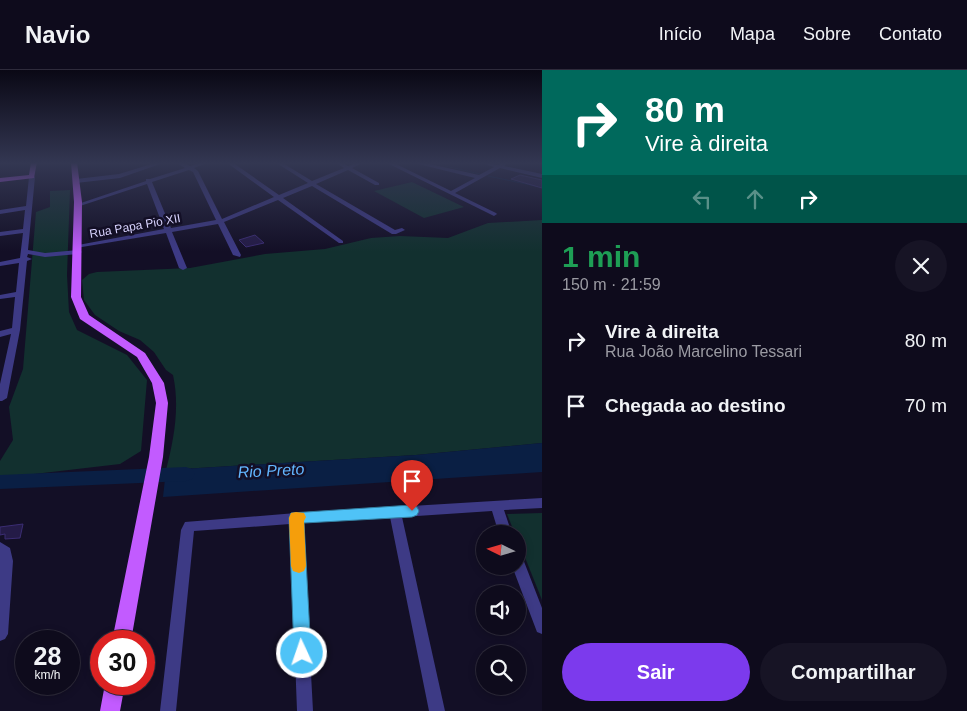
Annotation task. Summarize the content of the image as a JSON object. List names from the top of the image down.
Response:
{
  "streets": {
    "street": ["Rua Papa Pio XII"]
  },
  "water": ["Rio Preto"],
  "north": "left",
  "page": {
    "header": "Navio",
    "nav": [
      "Início",
      "Mapa",
      "Sobre",
      "Contato"
    ],
    "turn": ["80 m", "Vire à direita"],
    "heading": ["1 min", "150 m · 21:59"],
    "list": [
      {
        "name": "Vire à direita",
        "note": "Rua João Marcelino Tessari",
        "value": "80 m"
      },
      {
        "name": "Chegada ao destino",
        "value": "70 m"
      }
    ],
    "speed": "28 km/h",
    "limit": "30",
    "buttons": ["Sair", "Compartilhar"]
  }
}
